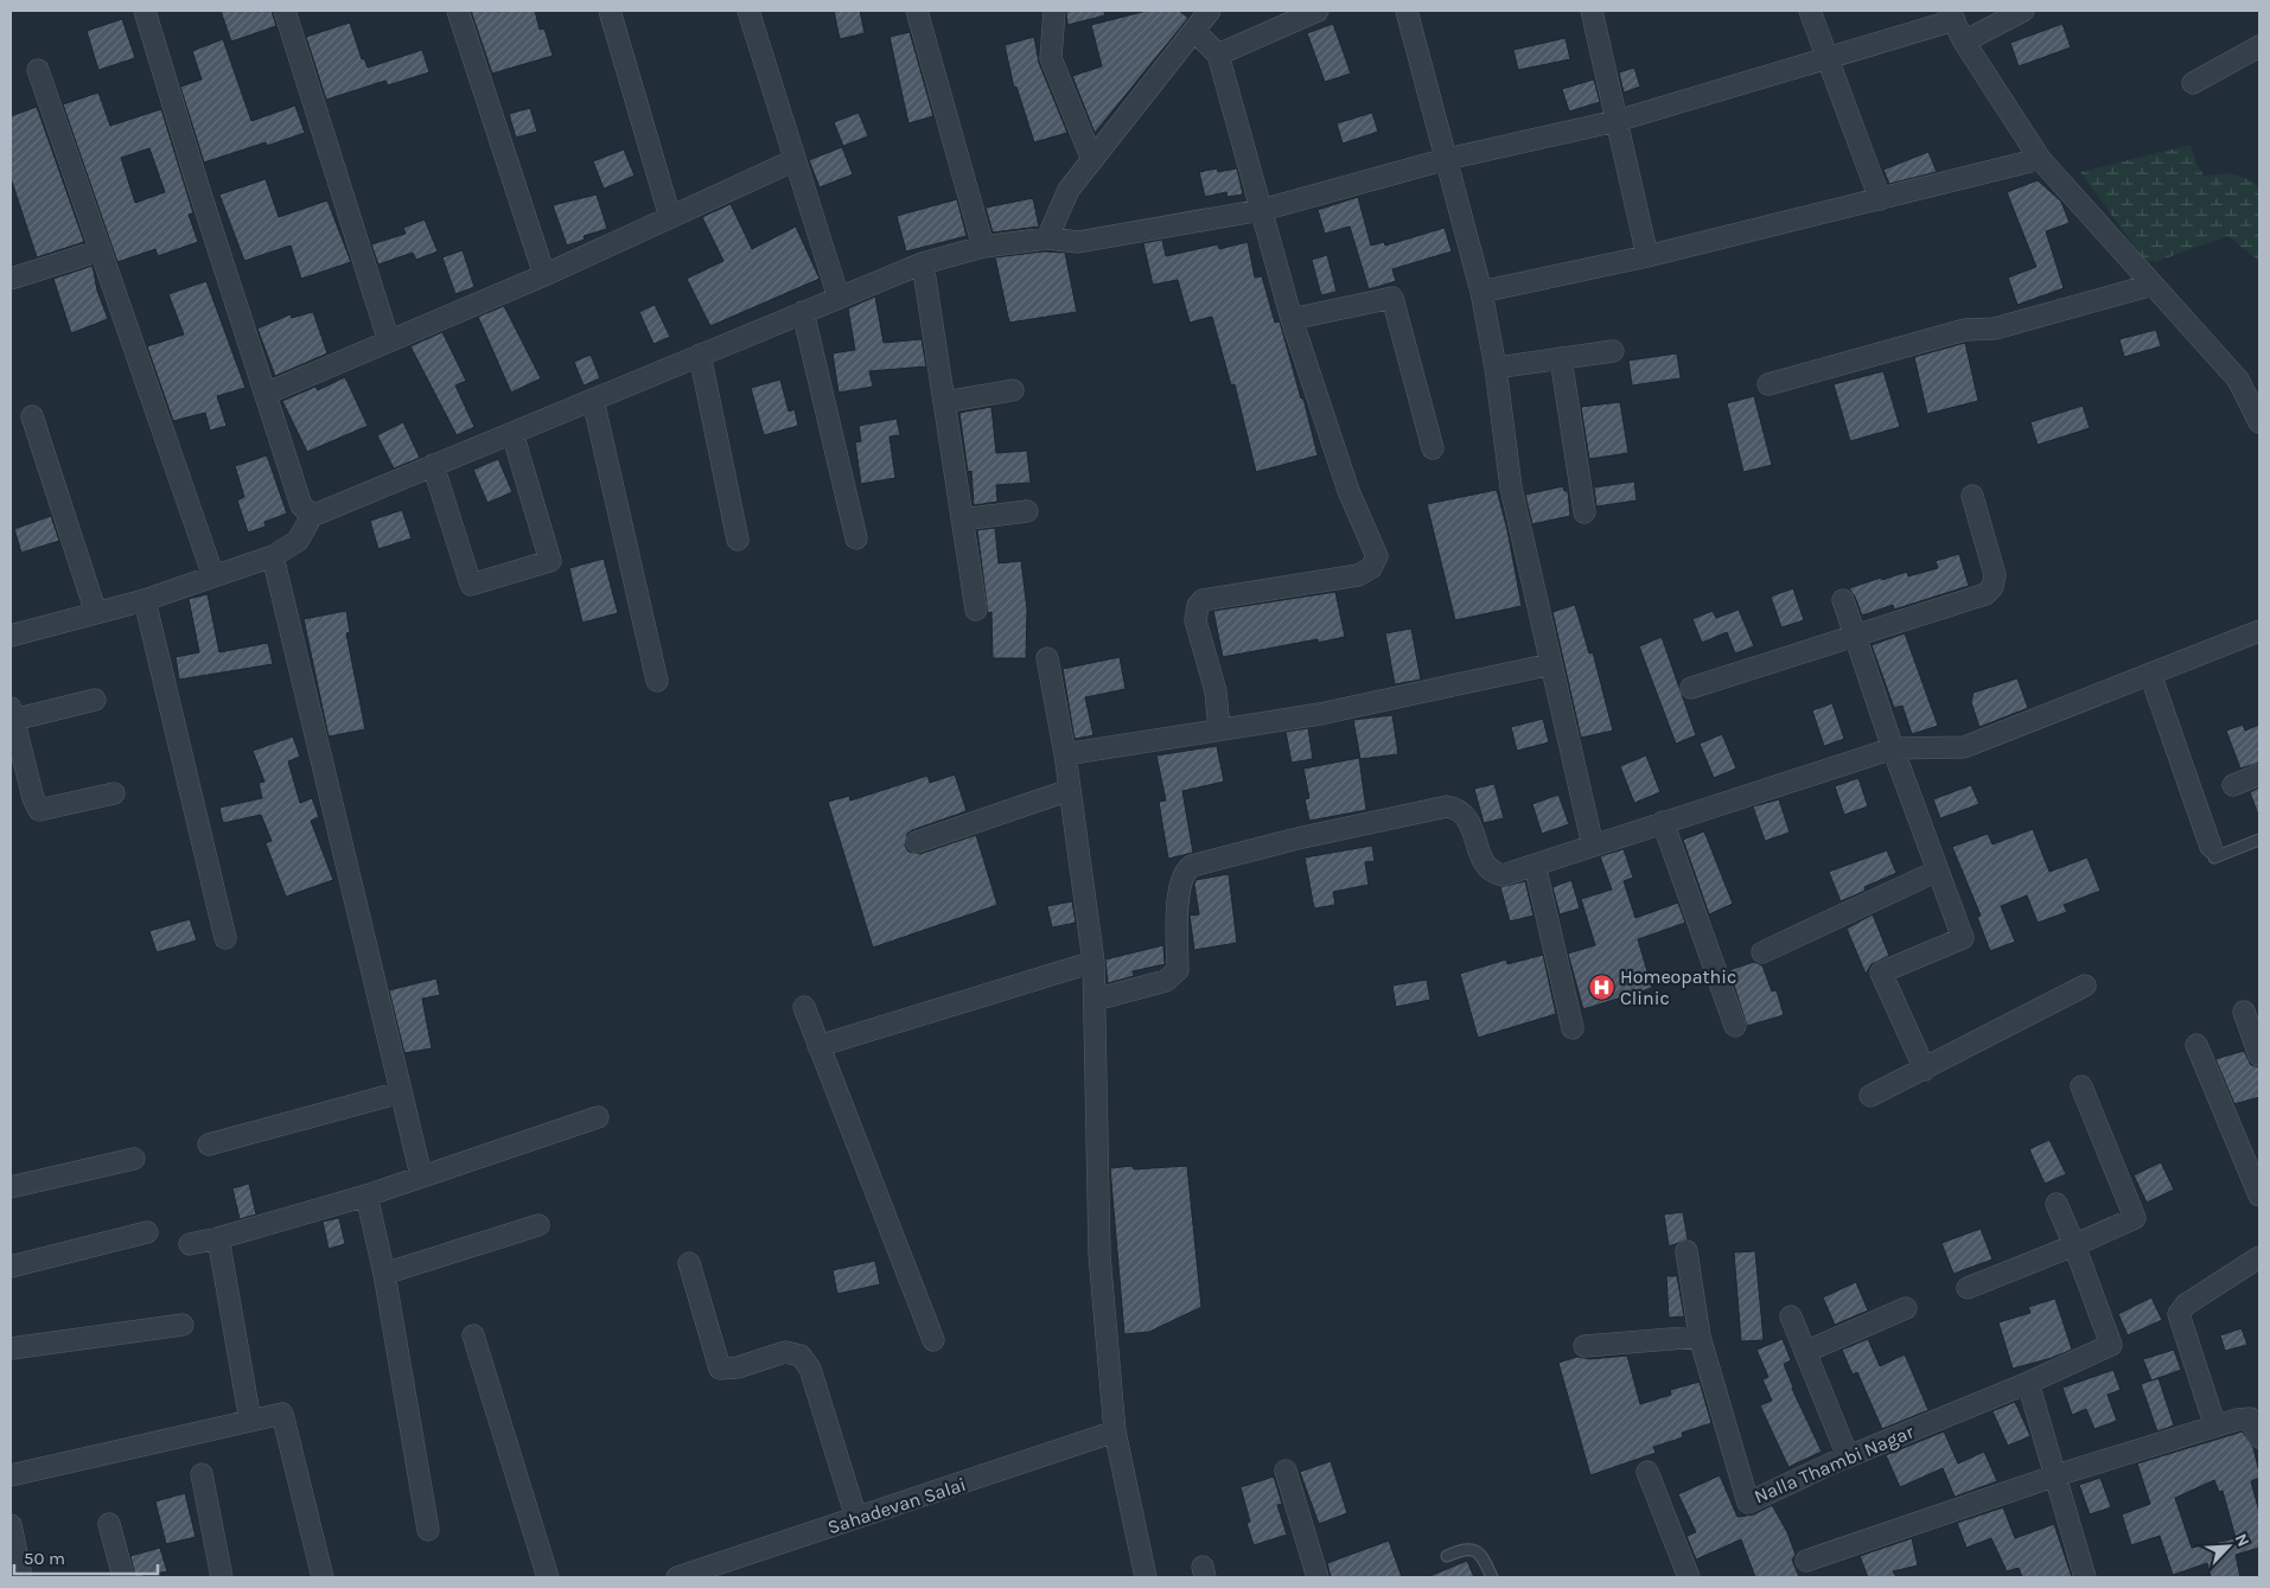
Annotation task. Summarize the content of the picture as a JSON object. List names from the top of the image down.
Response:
{
  "streets": {
    "street": ["Nalla Thambi Nagar", "Sahadevan Salai"]
  },
  "places": {
    "hospital": ["Homeopathic Clinic"]
  },
  "scale_bar": "50 m",
  "north": "top right"
}
